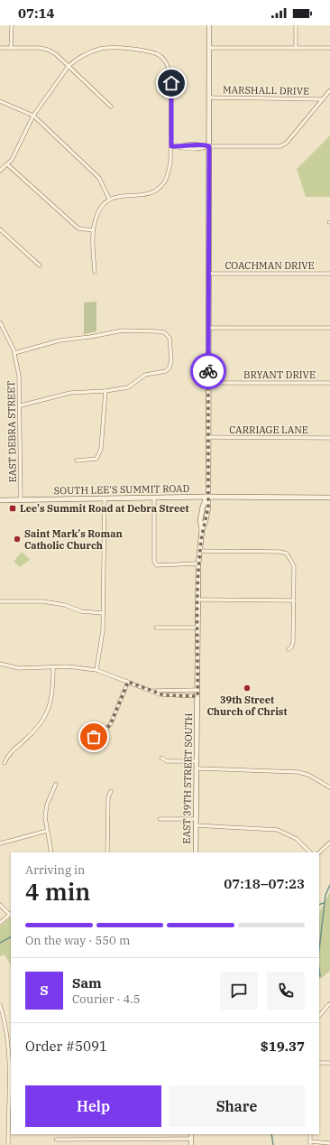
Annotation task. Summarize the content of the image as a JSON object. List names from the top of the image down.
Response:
{
  "streets": {
    "main road": ["SOUTH LEE'S SUMMIT ROAD", "EAST 39TH STREET SOUTH"],
    "street": [
      "MARSHALL DRIVE",
      "COACHMAN DRIVE",
      "BRYANT DRIVE",
      "CARRIAGE LANE",
      "EAST DEBRA STREET"
    ]
  },
  "crossings": [
    ["MARSHALL DRIVE", "EAST 39TH STREET SOUTH"],
    ["COACHMAN DRIVE", "EAST 39TH STREET SOUTH"],
    ["BRYANT DRIVE", "EAST 39TH STREET SOUTH"],
    ["CARRIAGE LANE", "EAST 39TH STREET SOUTH"],
    ["EAST DEBRA STREET", "SOUTH LEE'S SUMMIT ROAD"],
    ["SOUTH LEE'S SUMMIT ROAD", "EAST 39TH STREET SOUTH"]
  ],
  "places": {
    "transit": ["Lee's Summit Road at Debra Street"],
    "other": ["Saint Mark's Roman Catholic Church", "39th Street Church of Christ"]
  },
  "page": {
    "status": "07:14",
    "heading": ["4 min", "Arriving in", "07:18–07:23"],
    "panel": [
      "Sam",
      "Courier · 4.5",
      "Order #5091",
      "$19.37"
    ],
    "bar": "On the way · 550 m",
    "round": "S",
    "buttons": ["Help", "Share"]
  }
}
